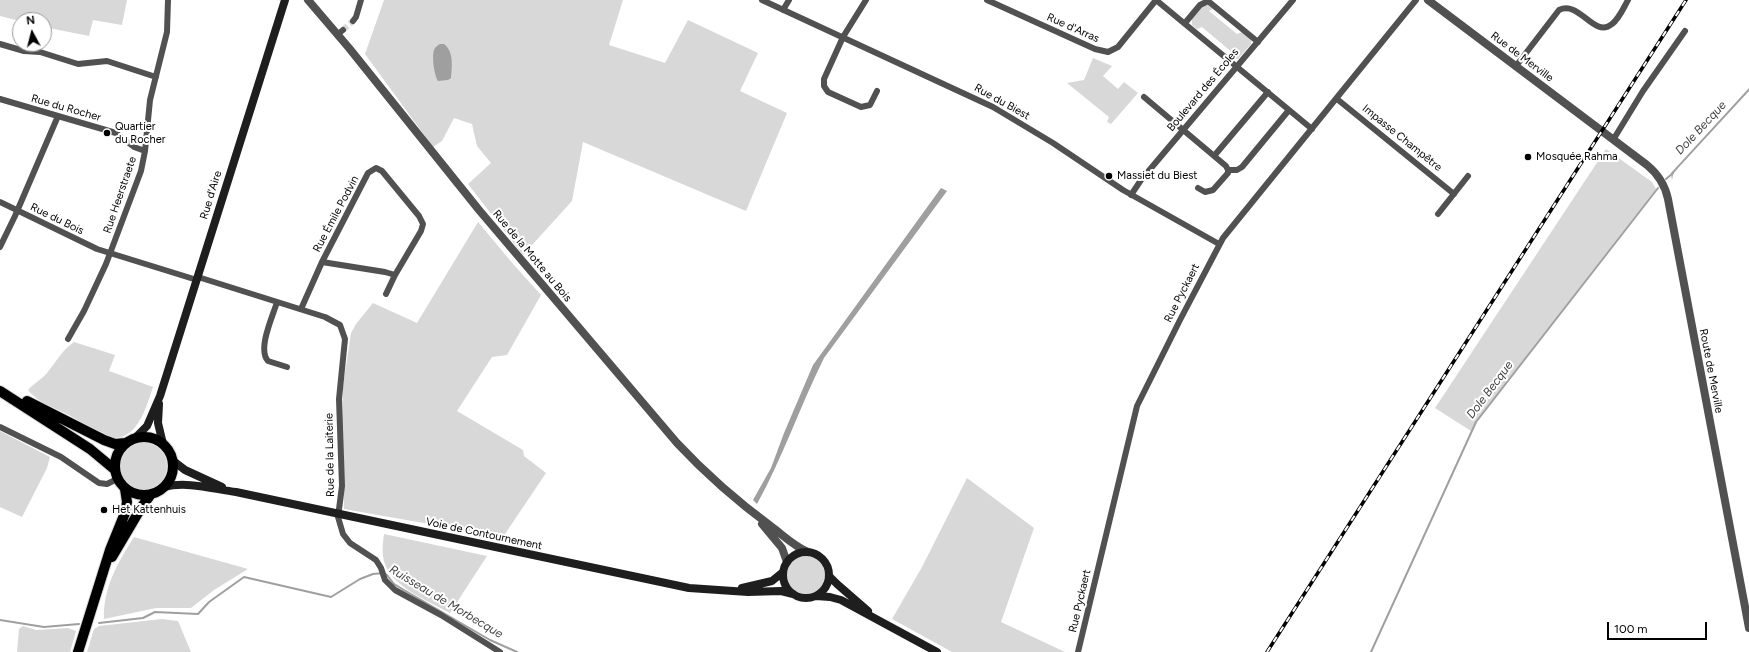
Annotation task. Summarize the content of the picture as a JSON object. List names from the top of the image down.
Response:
{
  "streets": {
    "main road": ["Rue d'Aire", "Voie de Contournement"],
    "street": [
      "Rue d'Arras",
      "Rue de Merville",
      "Boulevard des Écoles",
      "Rue du Biest",
      "Rue du Rocher",
      "Impasse Champêtre",
      "Rue Heerstraete",
      "Rue Émile Podvin",
      "Rue du Bois",
      "Rue de la Motte au Bois",
      "Rue Pyckaert",
      "Route de Merville",
      "Rue de la Laiterie"
    ]
  },
  "crossings": [
    ["Rue de Merville", "Route de Merville"],
    ["Boulevard des Écoles", "Rue du Biest"],
    ["Rue du Biest", "Rue Pyckaert"],
    ["Rue du Rocher", "Rue Heerstraete"],
    ["Impasse Champêtre", "Rue Pyckaert"],
    ["Rue Heerstraete", "Rue du Bois"],
    ["Rue d'Aire", "Rue du Bois"],
    ["Rue d'Aire", "Rue de la Laiterie"],
    ["Rue d'Aire", "Voie de Contournement"],
    ["Rue Émile Podvin", "Rue de la Laiterie"],
    ["Rue du Bois", "Rue de la Laiterie"],
    ["Rue de la Laiterie", "Voie de Contournement"]
  ],
  "water": ["Dole Becque", "Ruisseau de Morbecque"],
  "places": [
    "Quartier du Rocher",
    "Mosquée Rahma",
    "Massiet du Biest",
    "Het Kattenhuis"
  ],
  "scale_bar": "100 m",
  "north": "top"
}
